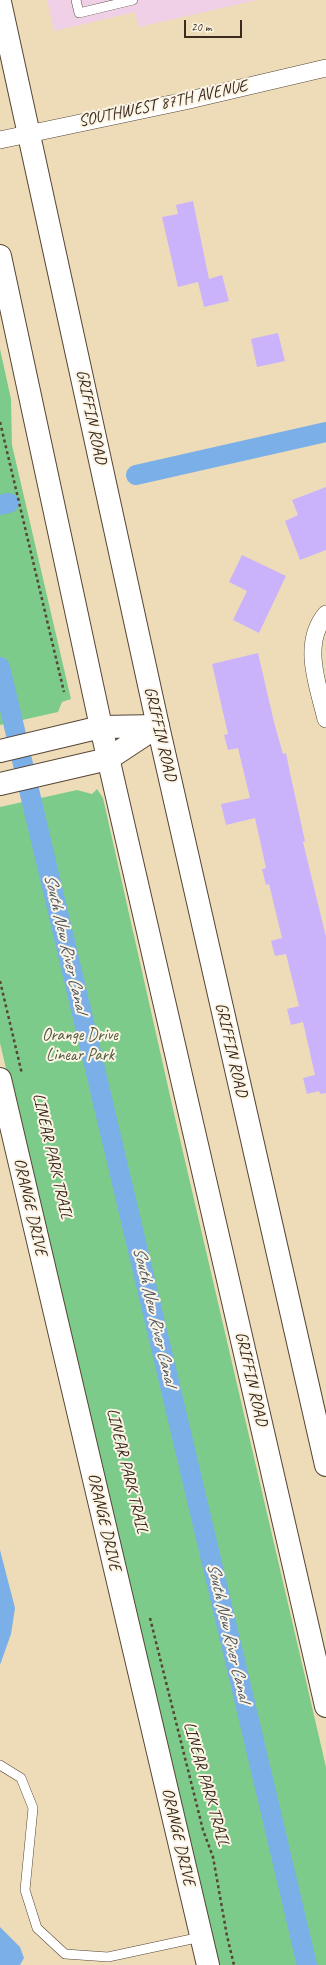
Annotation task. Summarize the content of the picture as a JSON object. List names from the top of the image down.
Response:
{
  "streets": {
    "main road": ["GRIFFIN ROAD", "ORANGE DRIVE"],
    "street": ["SOUTHWEST 87TH AVENUE"],
    "path": ["LINEAR PARK TRAIL"]
  },
  "crossings": [
    ["SOUTHWEST 87TH AVENUE", "GRIFFIN ROAD"]
  ],
  "water": ["South New River Canal"],
  "parks": ["Orange Drive Linear Park"],
  "scale_bar": "20 m"
}
